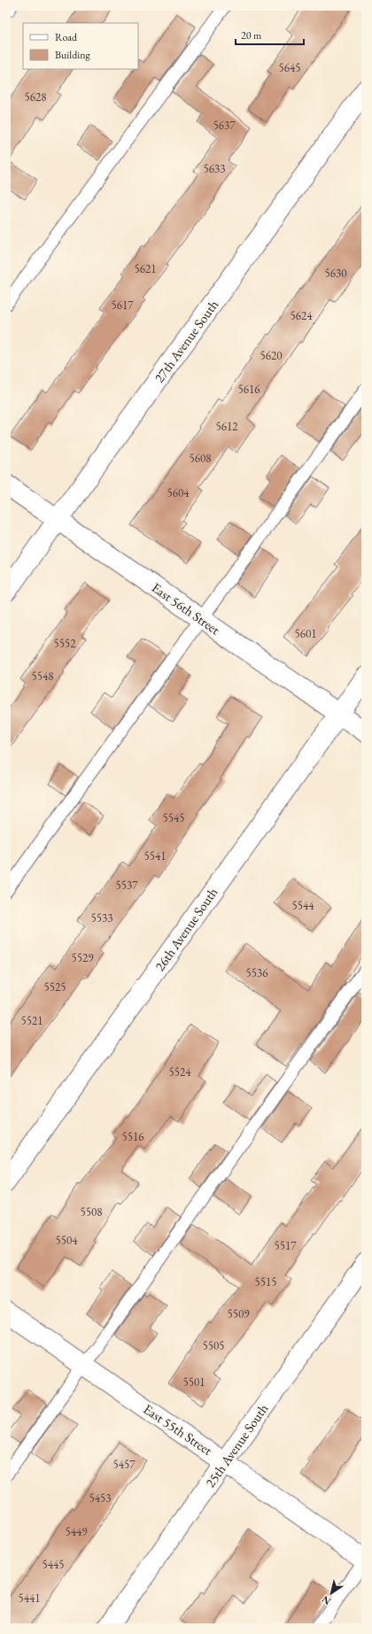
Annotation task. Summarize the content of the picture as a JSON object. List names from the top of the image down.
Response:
{
  "streets": {
    "street": [
      "27th Avenue South",
      "East 56th Street",
      "26th Avenue South",
      "East 55th Street",
      "25th Avenue South"
    ]
  },
  "crossings": [
    ["27th Avenue South", "East 56th Street"],
    ["East 56th Street", "26th Avenue South"],
    ["East 55th Street", "25th Avenue South"]
  ],
  "house_numbers": [
    "5645",
    "5628",
    "5637",
    "5633",
    "5621",
    "5630",
    "5617",
    "5624",
    "5620",
    "5616",
    "5612",
    "5608",
    "5604",
    "5601",
    "5552",
    "5548",
    "5545",
    "5541",
    "5537",
    "5544",
    "5533",
    "5529",
    "5536",
    "5525",
    "5521",
    "5524",
    "5516",
    "5508",
    "5504",
    "5517",
    "5515",
    "5509",
    "5505",
    "5501",
    "5457",
    "5453",
    "5449",
    "5445",
    "5441"
  ],
  "legend": ["Road", "Building"],
  "scale_bar": "20 m",
  "north": "bottom left"
}
